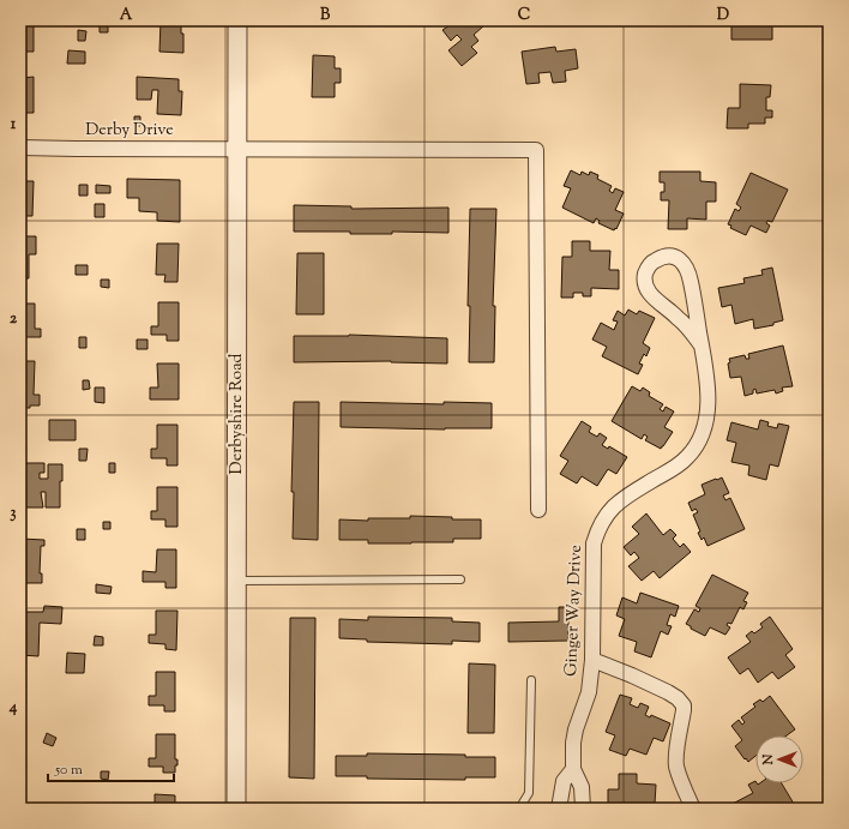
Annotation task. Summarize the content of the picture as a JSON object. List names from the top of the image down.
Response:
{
  "streets": {
    "street": ["Derby Drive", "Derbyshire Road", "Ginger Way Drive"]
  },
  "crossings": [
    ["Derby Drive", "Derbyshire Road"]
  ],
  "scale_bar": "50 m",
  "north": "left",
  "grid": {
    "columns": [
      "A",
      "B",
      "C",
      "D"
    ],
    "rows": [
      "1",
      "2",
      "3",
      "4"
    ]
  }
}
